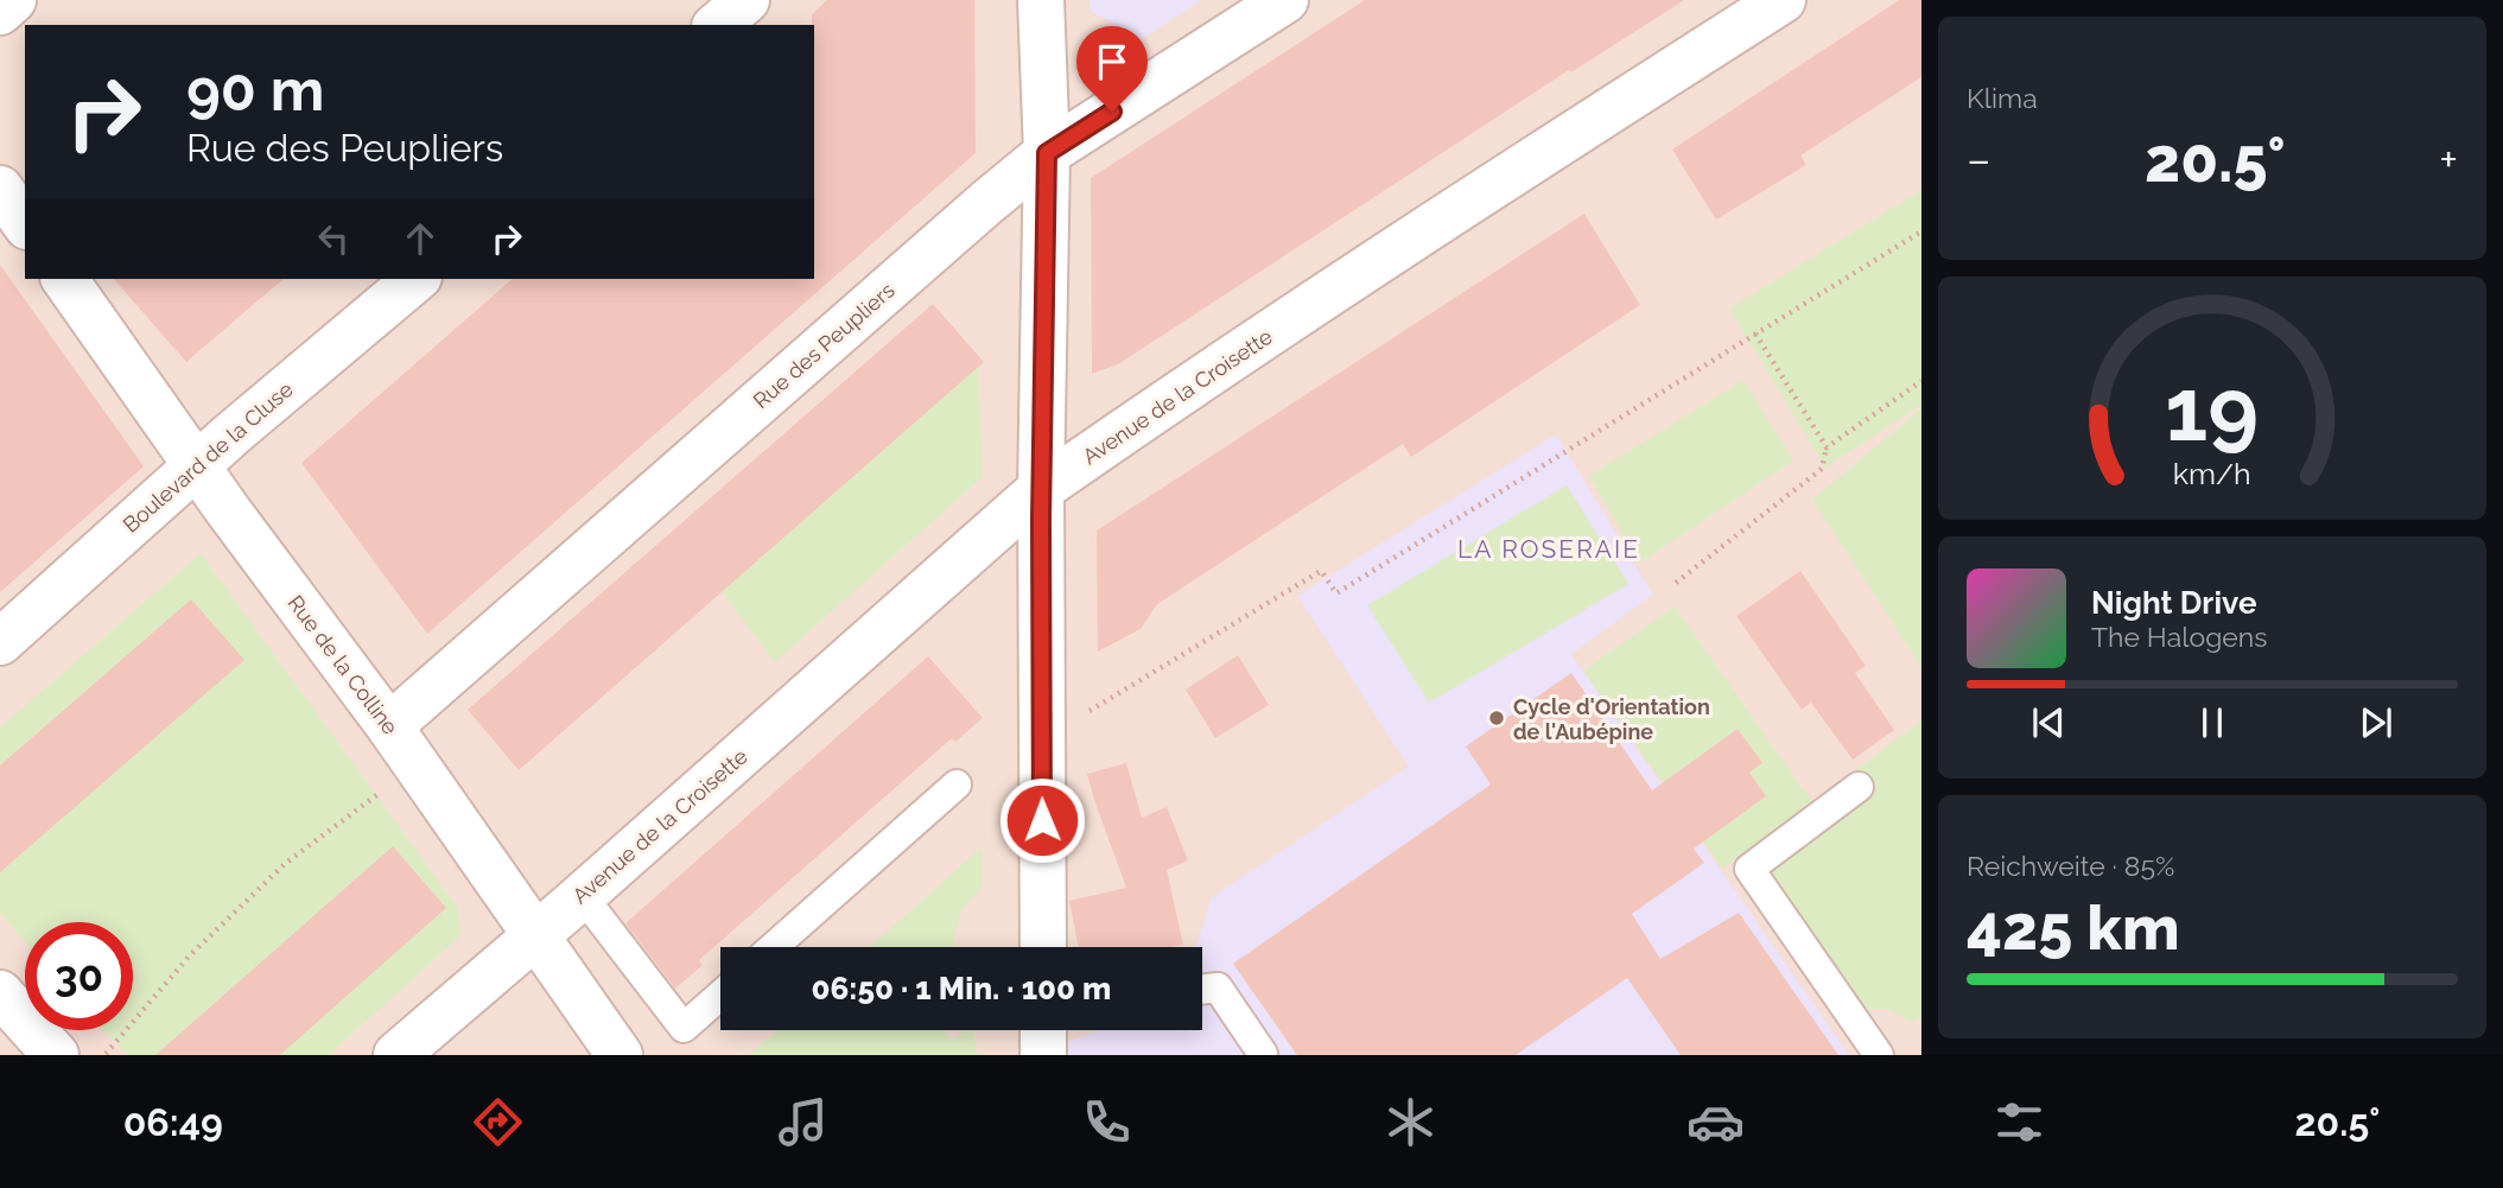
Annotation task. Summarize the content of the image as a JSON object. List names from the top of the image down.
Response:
{
  "streets": {
    "street": [
      "Rue des Peupliers",
      "Avenue de la Croisette",
      "Boulevard de la Cluse",
      "Rue de la Colline"
    ]
  },
  "crossings": [
    ["Rue des Peupliers", "Rue de la Colline"],
    ["Avenue de la Croisette", "Rue de la Colline"],
    ["Boulevard de la Cluse", "Rue de la Colline"]
  ],
  "districts": ["LA ROSERAIE"],
  "places": ["Cycle d'Orientation de l'Aubépine"],
  "page": {
    "tile": [
      "Klima",
      ["Reichweite · 85%", "425 km"]
    ],
    "turn": ["90 m", "Rue des Peupliers"],
    "heat": ["−", "20.5°", "+"],
    "song": ["Night Drive", "The Halogens"],
    "limit": "30",
    "trip": "06:50 · 1 Min. · 100 m",
    "tabs": ["06:49", "20.5°"],
    "gauge": ["19", "km/h"]
  }
}
